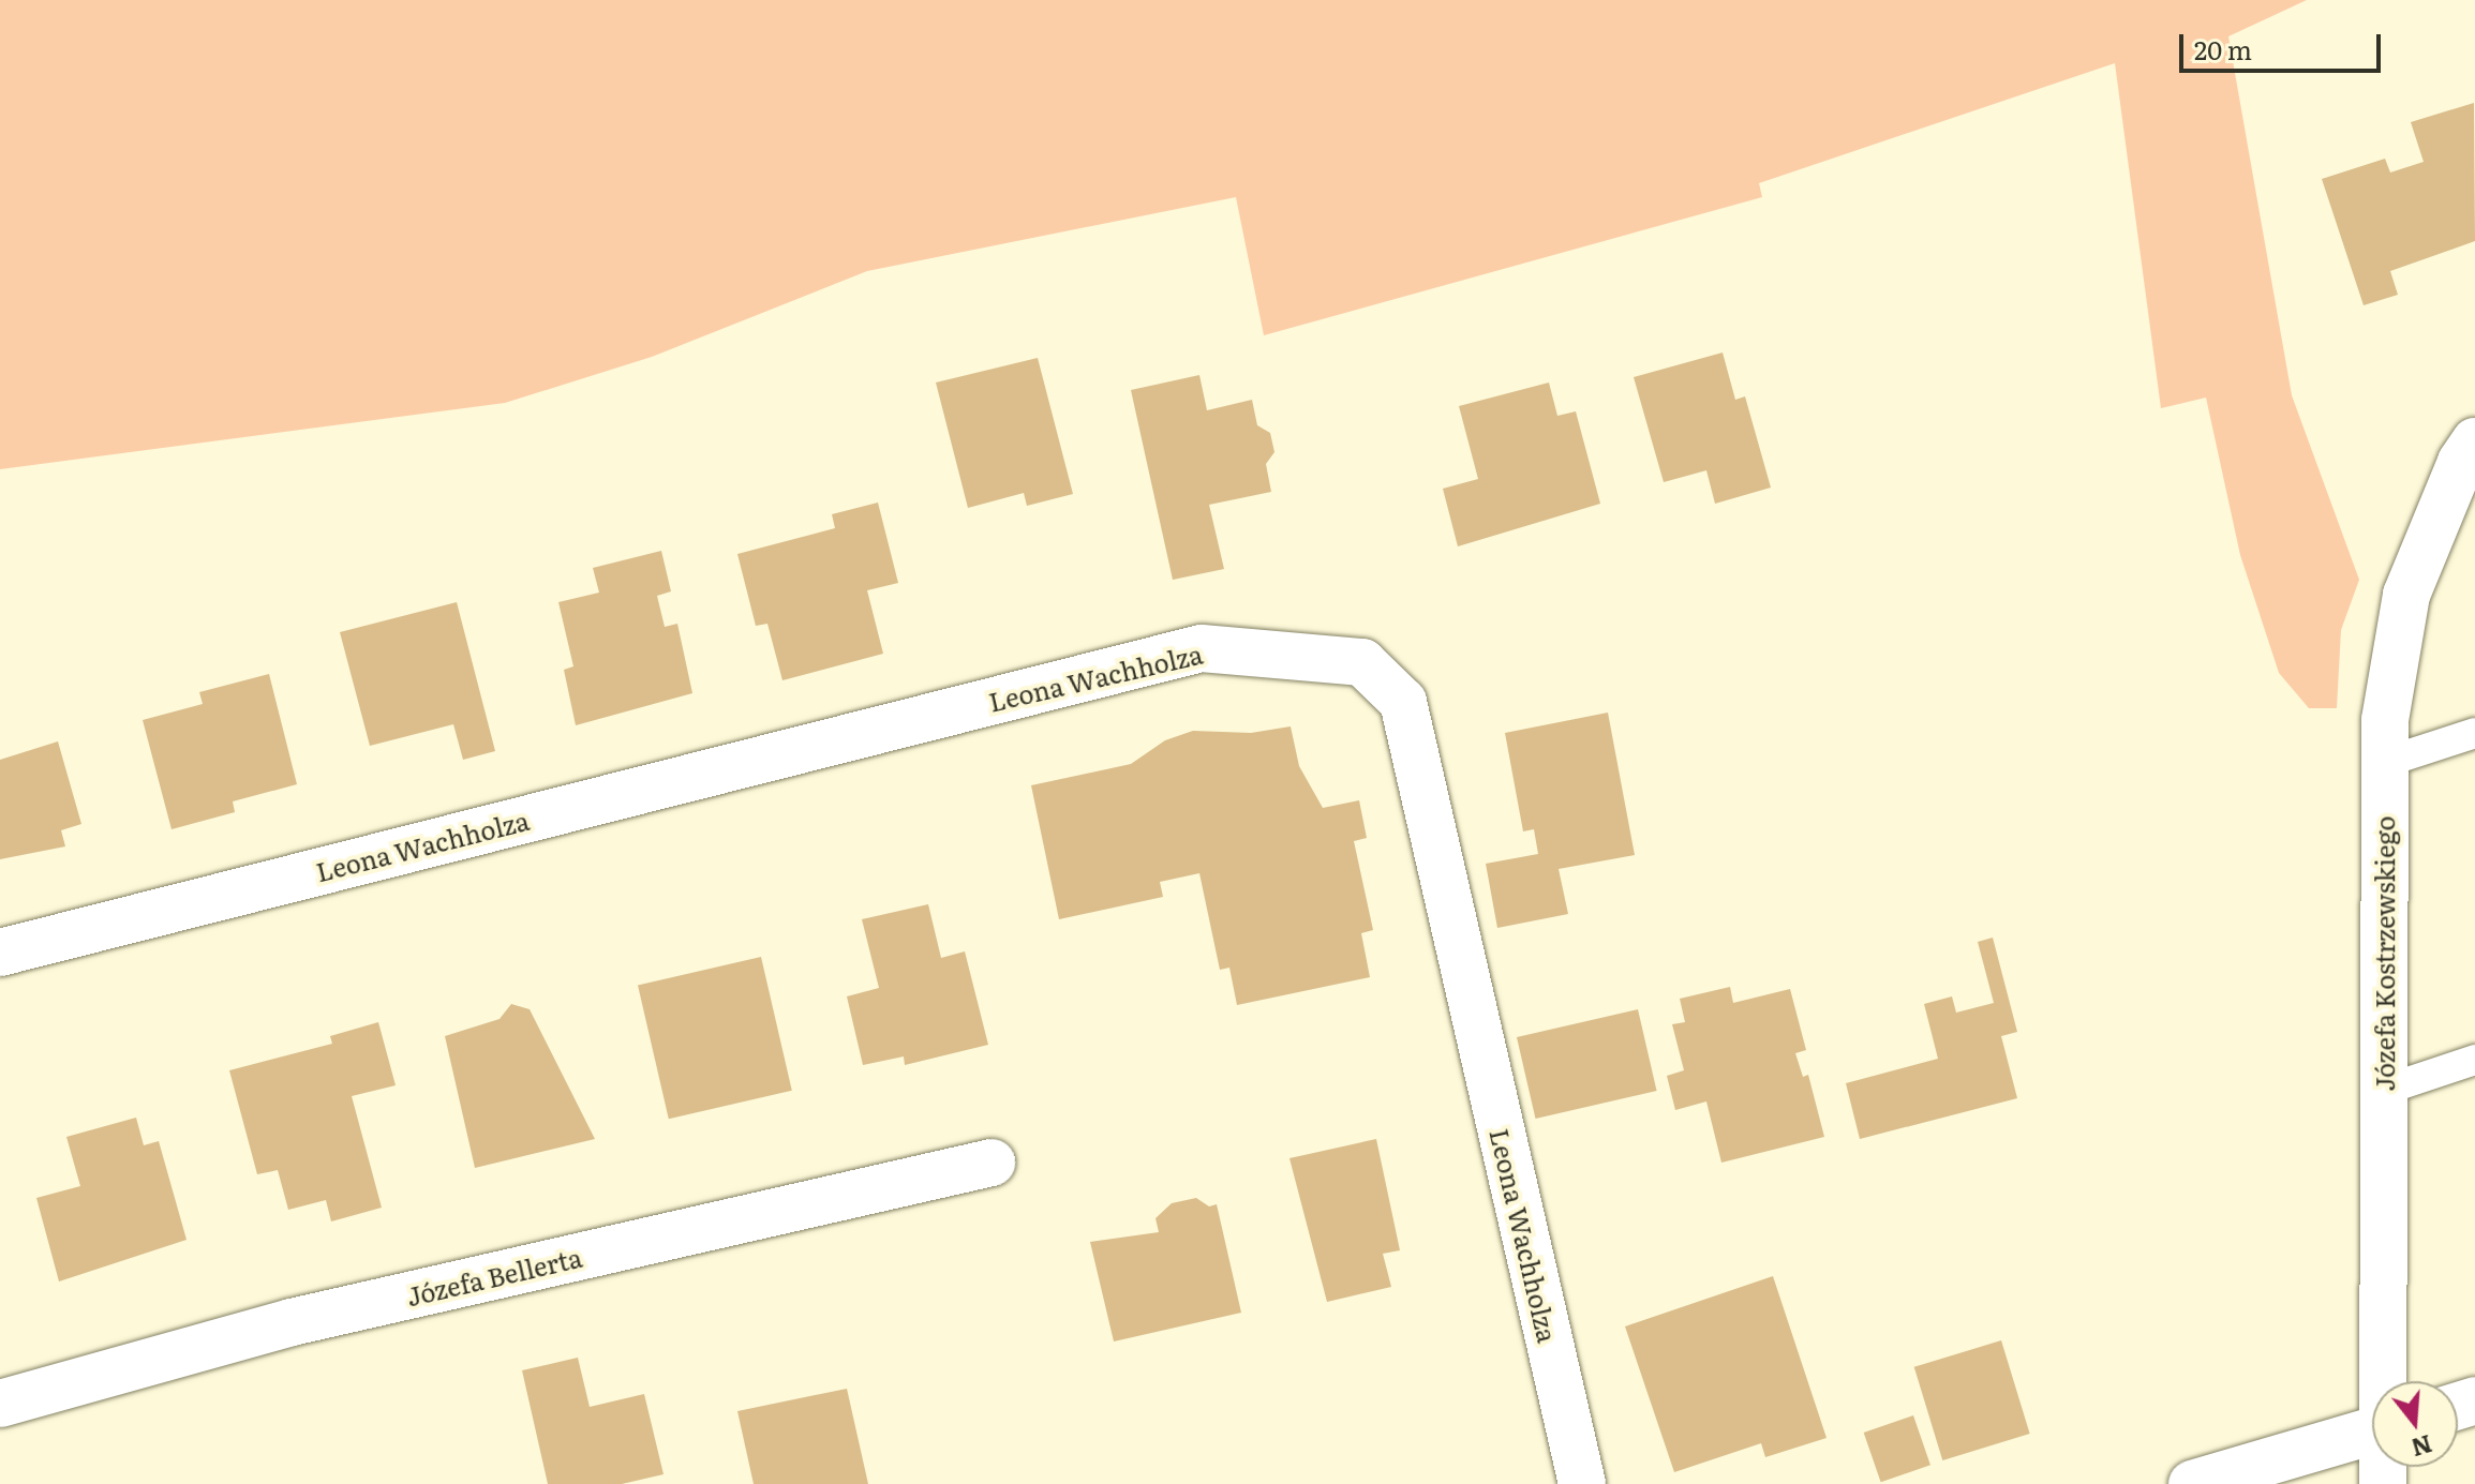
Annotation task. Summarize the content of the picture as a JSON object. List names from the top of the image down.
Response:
{
  "streets": {
    "street": ["Leona Wachholza", "Józefa Kostrzewskiego", "Józefa Bellerta"]
  },
  "scale_bar": "20 m",
  "north": "bottom"
}
